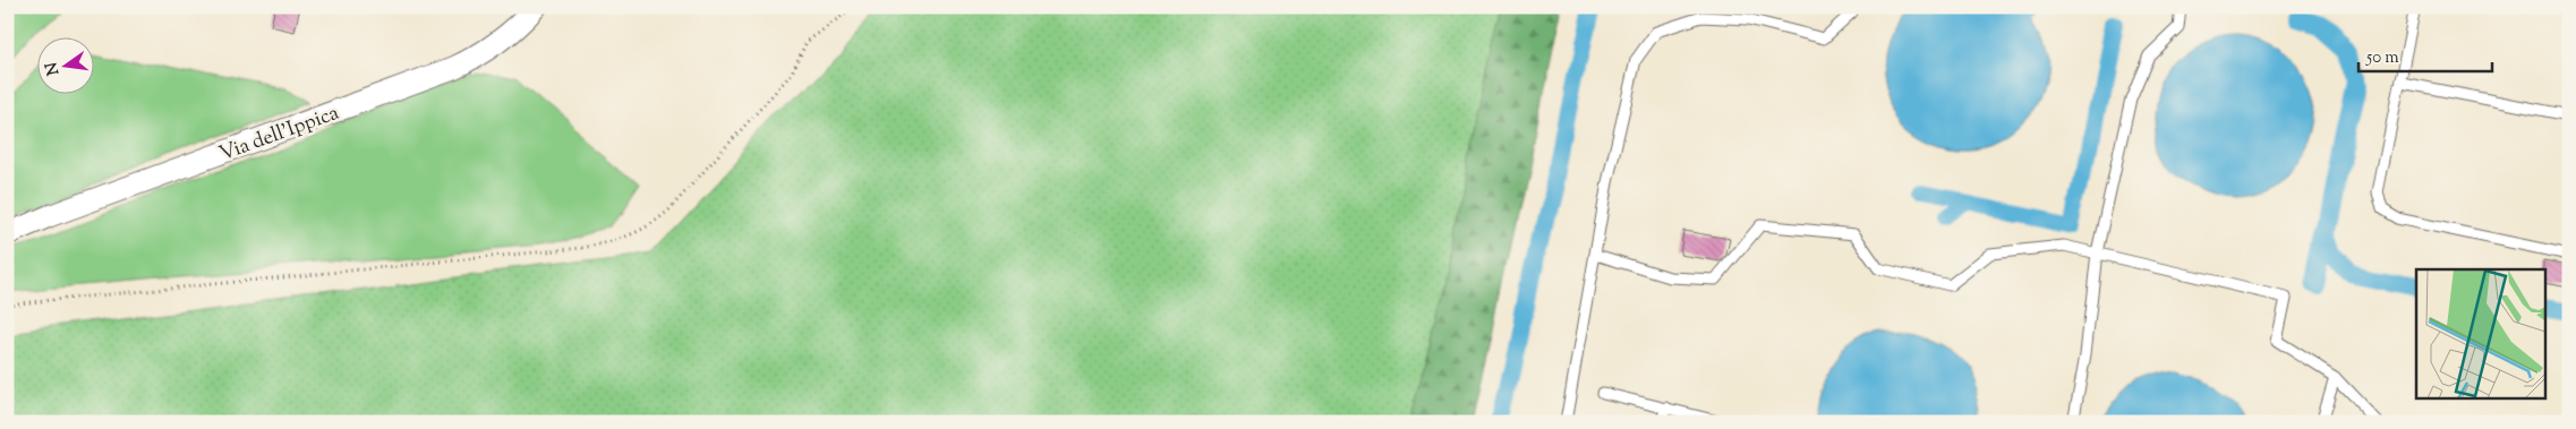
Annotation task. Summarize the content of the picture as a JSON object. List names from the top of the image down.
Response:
{
  "streets": {
    "street": ["Via dell'Ippica"]
  },
  "scale_bar": "50 m",
  "north": "left"
}
